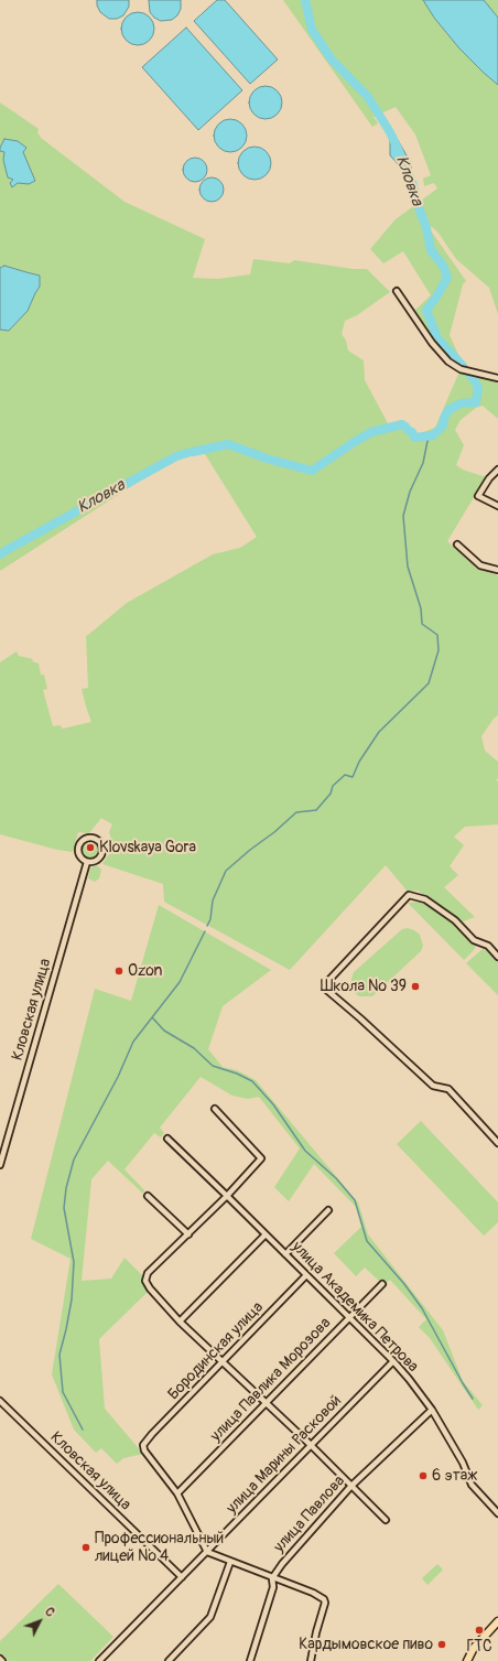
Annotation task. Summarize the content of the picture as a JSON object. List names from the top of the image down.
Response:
{
  "streets": {
    "street": [
      "Кловская улица",
      "улица Академика Петрова",
      "Бородинская улица",
      "улица Павлика Морозова",
      "улица Марины Расковой",
      "улица Павлова"
    ]
  },
  "crossings": [
    ["Кловская улица", "улица Марины Расковой"],
    ["улица Академика Петрова", "Бородинская улица"],
    ["улица Академика Петрова", "улица Павлика Морозова"],
    ["улица Академика Петрова", "улица Марины Расковой"],
    ["улица Академика Петрова", "улица Павлова"],
    ["Бородинская улица", "улица Павлика Морозова"]
  ],
  "water": ["Кловка"],
  "places": [
    "Klovskaya Gora",
    "Ozon",
    "Школа № 39",
    "6 этаж",
    "Профессиональный лицей № 4",
    "ГТС",
    "Кардымовское пиво"
  ],
  "north": "top right"
}
